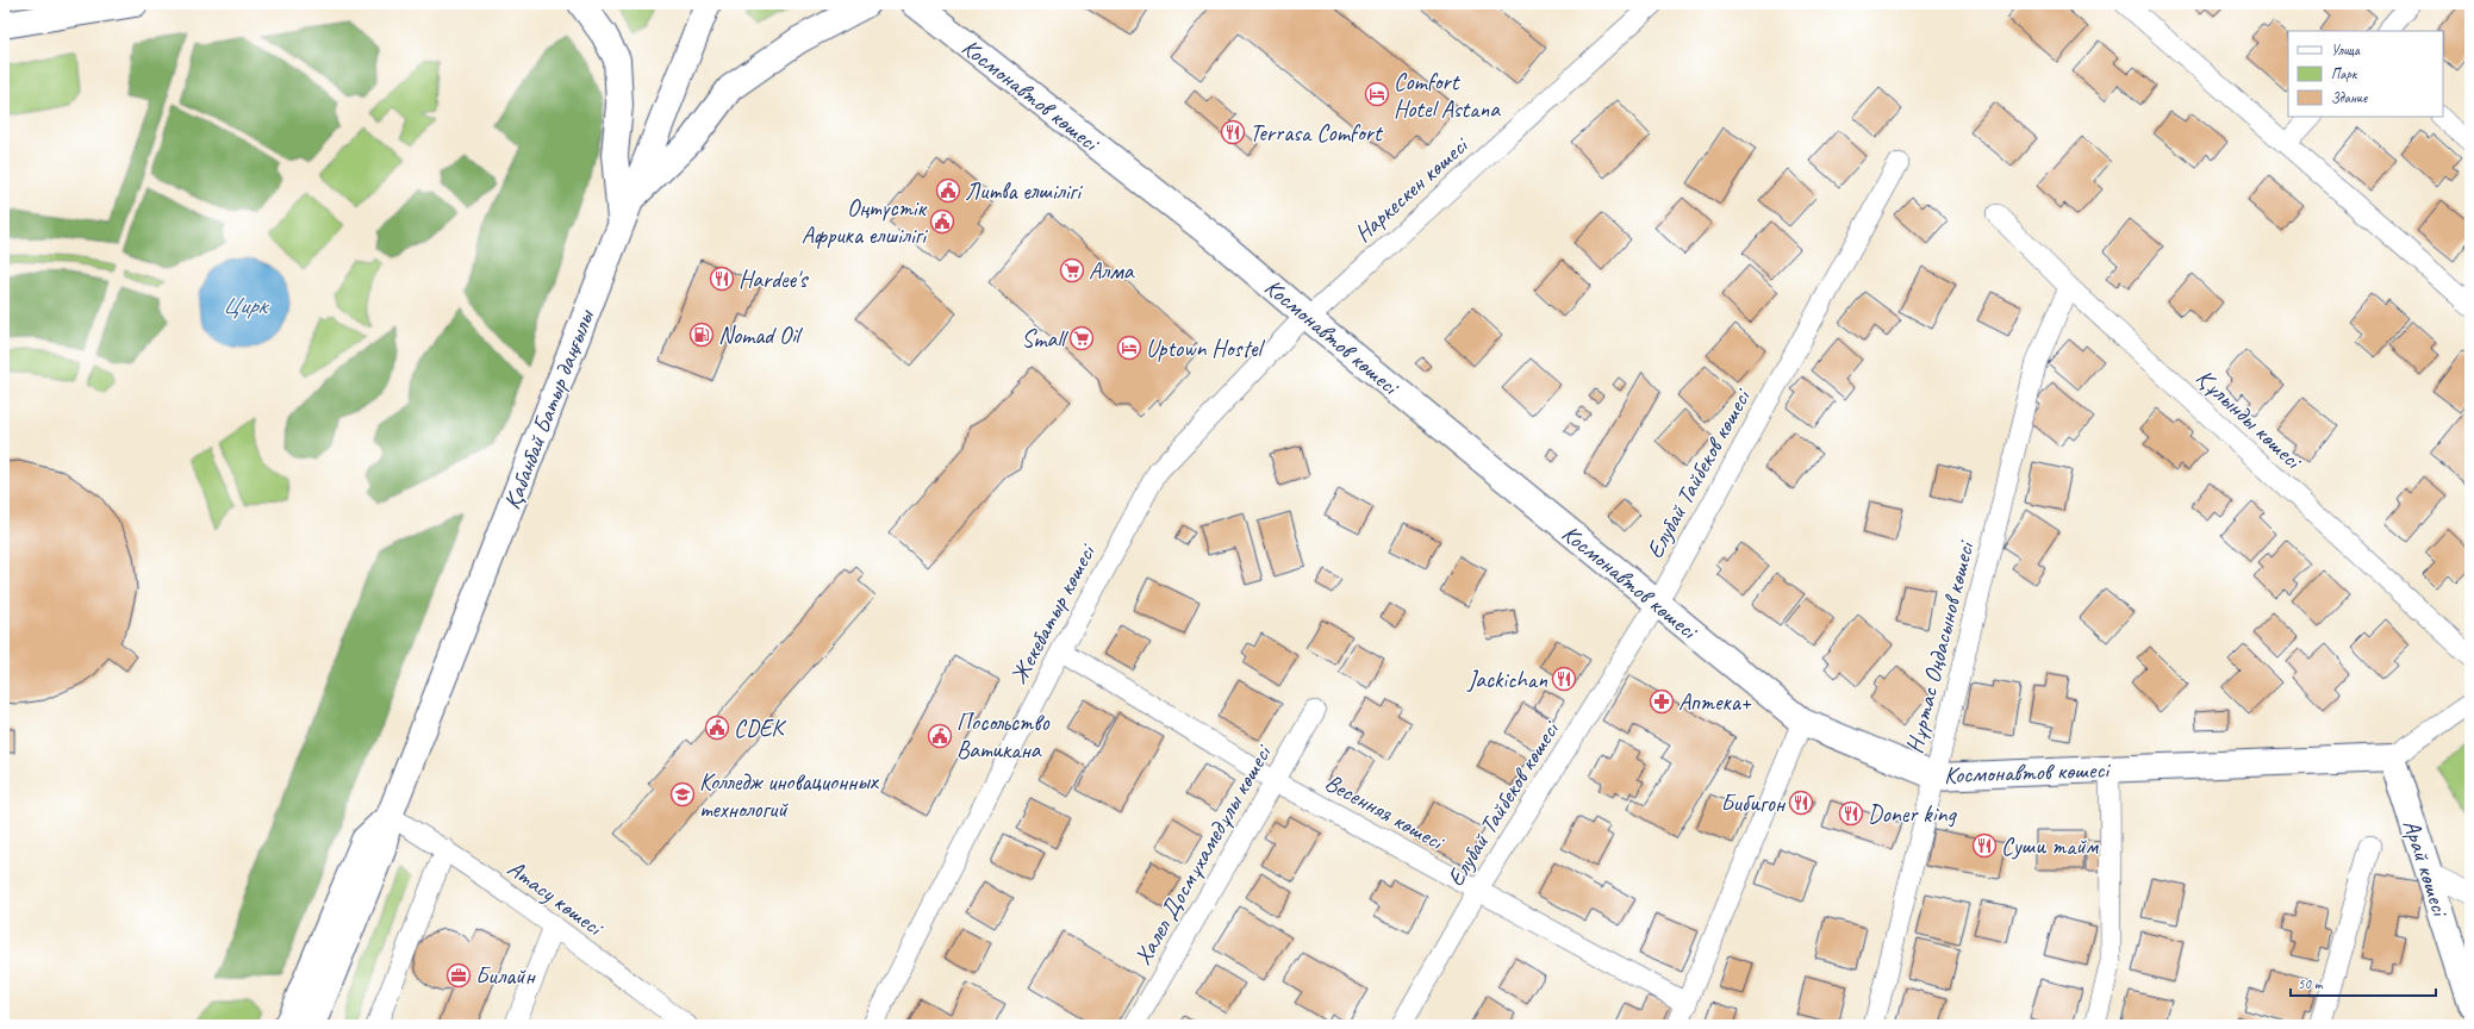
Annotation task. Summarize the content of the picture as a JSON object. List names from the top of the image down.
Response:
{
  "streets": {
    "street": [
      "Космонавтов көшесі",
      "Наркескен көшесі",
      "Қабанбай Батыр даңғылы",
      "Құлынды көшесі",
      "Елубай Тайбеков көшесі",
      "Жекебатыр көшесі",
      "Нұртас Оңдасынов көшесі",
      "Весенняя көшесі",
      "Халел Досмұхамедұлы көшесі",
      "Арай көшесі",
      "Атасу көшесі"
    ]
  },
  "crossings": [
    ["Космонавтов көшесі", "Наркескен көшесі"],
    ["Космонавтов көшесі", "Елубай Тайбеков көшесі"],
    ["Космонавтов көшесі", "Жекебатыр көшесі"],
    ["Космонавтов көшесі", "Нұртас Оңдасынов көшесі"],
    ["Космонавтов көшесі", "Арай көшесі"],
    ["Наркескен көшесі", "Жекебатыр көшесі"],
    ["Қабанбай Батыр даңғылы", "Атасу көшесі"],
    ["Құлынды көшесі", "Нұртас Оңдасынов көшесі"],
    ["Елубай Тайбеков көшесі", "Весенняя көшесі"],
    ["Жекебатыр көшесі", "Весенняя көшесі"],
    ["Весенняя көшесі", "Халел Досмұхамедұлы көшесі"]
  ],
  "water": ["Цирк"],
  "places": {
    "hotel": ["Comfort Hotel Astana", "Uptown Hostel"],
    "restaurant": [
      "Terrasa Comfort",
      "Hardee's",
      "Jackichan",
      "Бибигон",
      "Doner king",
      "Суши тайм"
    ],
    "public building": [
      "Литва елшілігі",
      "Оңтүстік Африка елшілігі",
      "CDEK",
      "Посольство Ватикана"
    ],
    "supermarket": ["Алма", "Small"],
    "fuel station": ["Nomad Oil"],
    "pharmacy": ["Аптека+"],
    "school or university": ["Колледж иновационных технологий"],
    "office": ["Билайн"]
  },
  "legend": ["Улица", "Парк", "Здание"],
  "scale_bar": "50 m"
}
